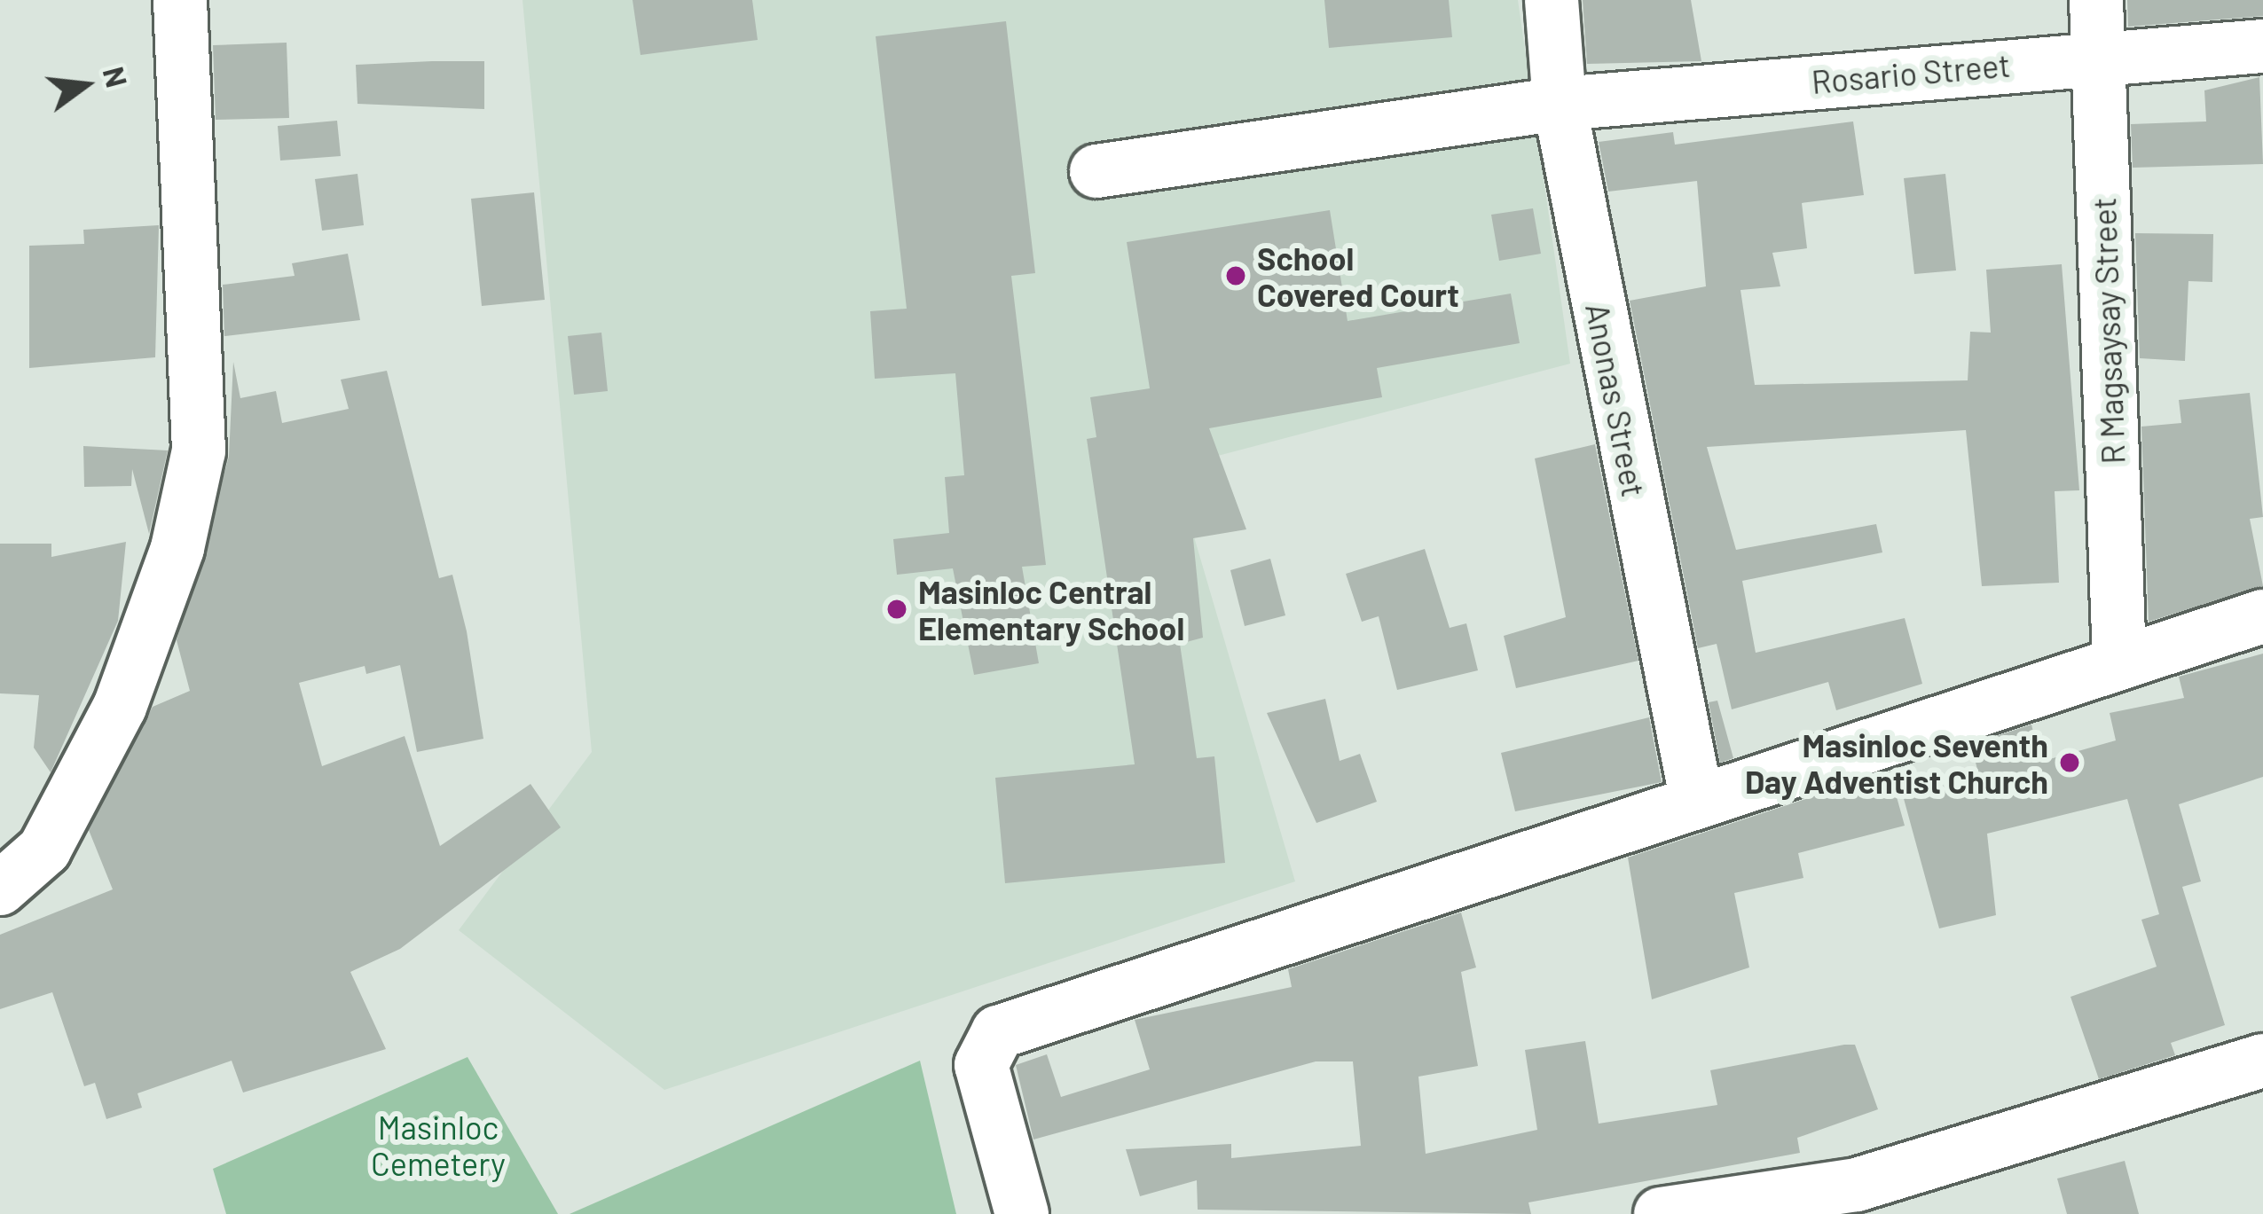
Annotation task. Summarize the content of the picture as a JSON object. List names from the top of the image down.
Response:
{
  "streets": {
    "street": ["Rosario Street", "R Magsaysay Street", "Anonas Street"]
  },
  "crossings": [
    ["Rosario Street", "R Magsaysay Street"],
    ["Rosario Street", "Anonas Street"]
  ],
  "parks": ["Masinloc Cemetery"],
  "places": ["School Covered Court", "Masinloc Central Elementary School", "Masinloc Seventh Day Adventist Church"],
  "north": "right"
}
